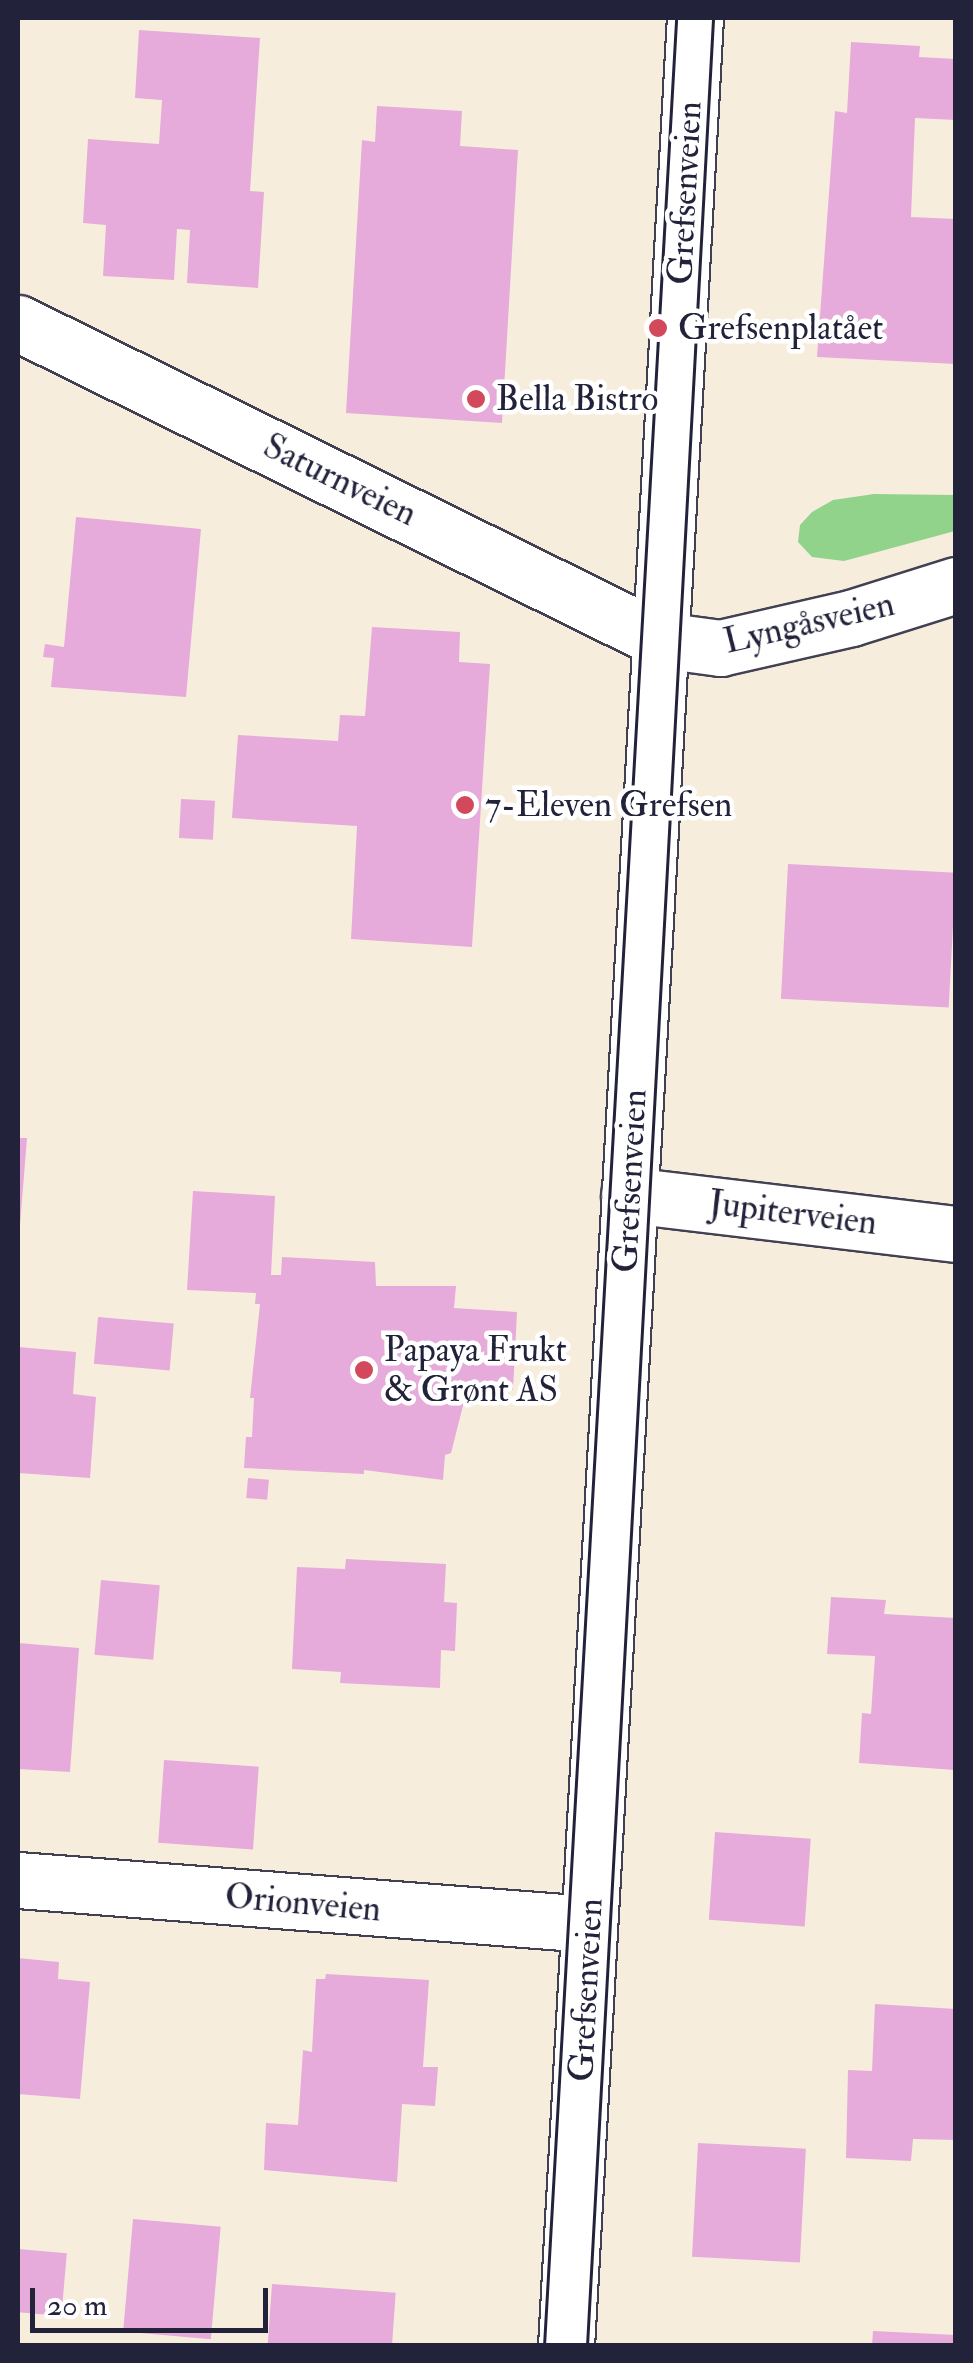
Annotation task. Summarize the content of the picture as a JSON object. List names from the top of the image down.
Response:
{
  "streets": {
    "main road": [
      "Grefsenveien",
      "Saturnveien",
      "Lyngåsveien",
      "Jupiterveien",
      "Orionveien"
    ]
  },
  "crossings": [
    ["Grefsenveien", "Saturnveien"],
    ["Grefsenveien", "Lyngåsveien"],
    ["Grefsenveien", "Jupiterveien"],
    ["Grefsenveien", "Orionveien"],
    ["Saturnveien", "Lyngåsveien"]
  ],
  "places": [
    "Grefsenplatået",
    "Bella Bistro",
    "7-Eleven Grefsen",
    "Papaya Frukt & Grønt AS"
  ],
  "scale_bar": "20 m"
}
